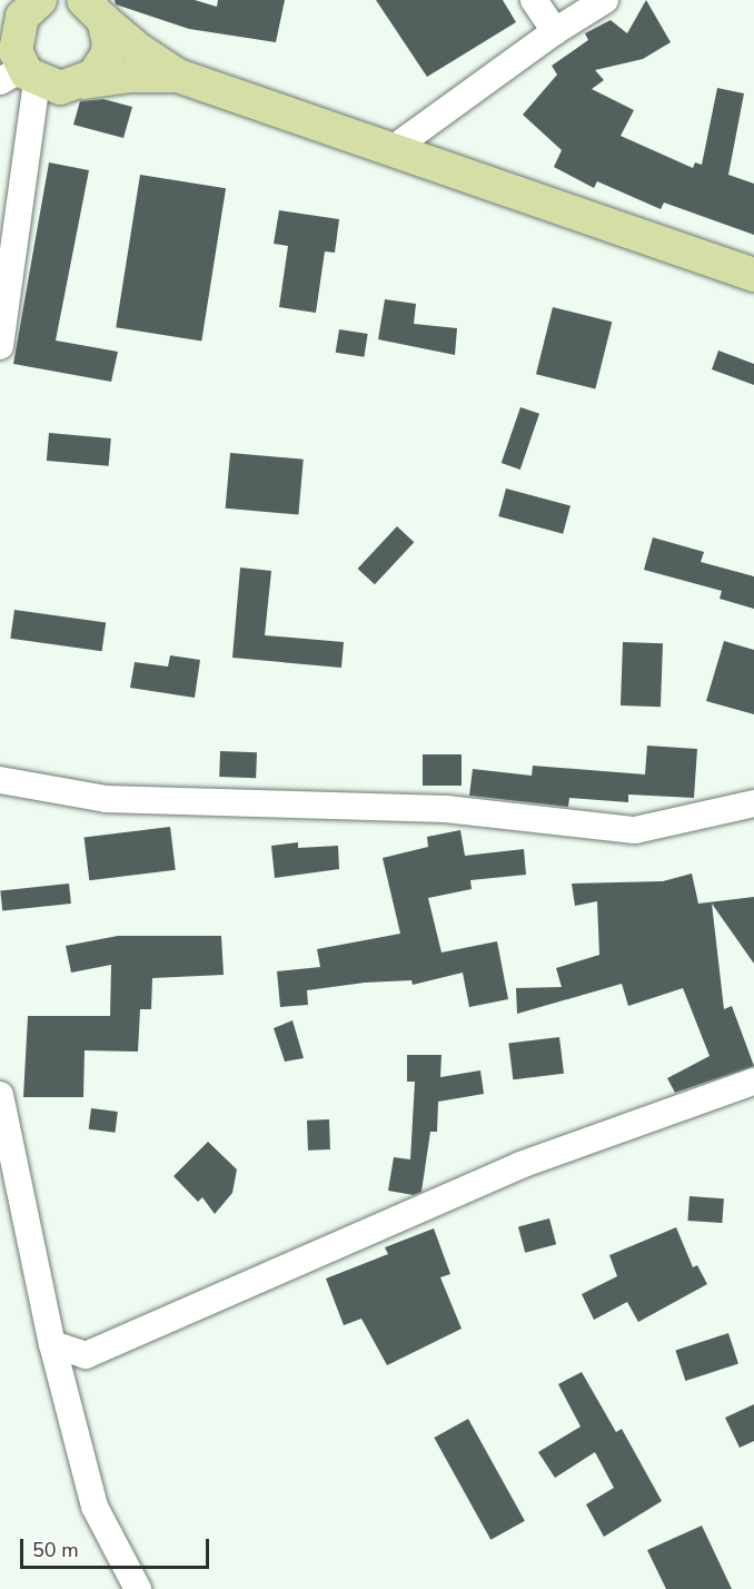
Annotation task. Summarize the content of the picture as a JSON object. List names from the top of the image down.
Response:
{
  "scale_bar": "50 m"
}
